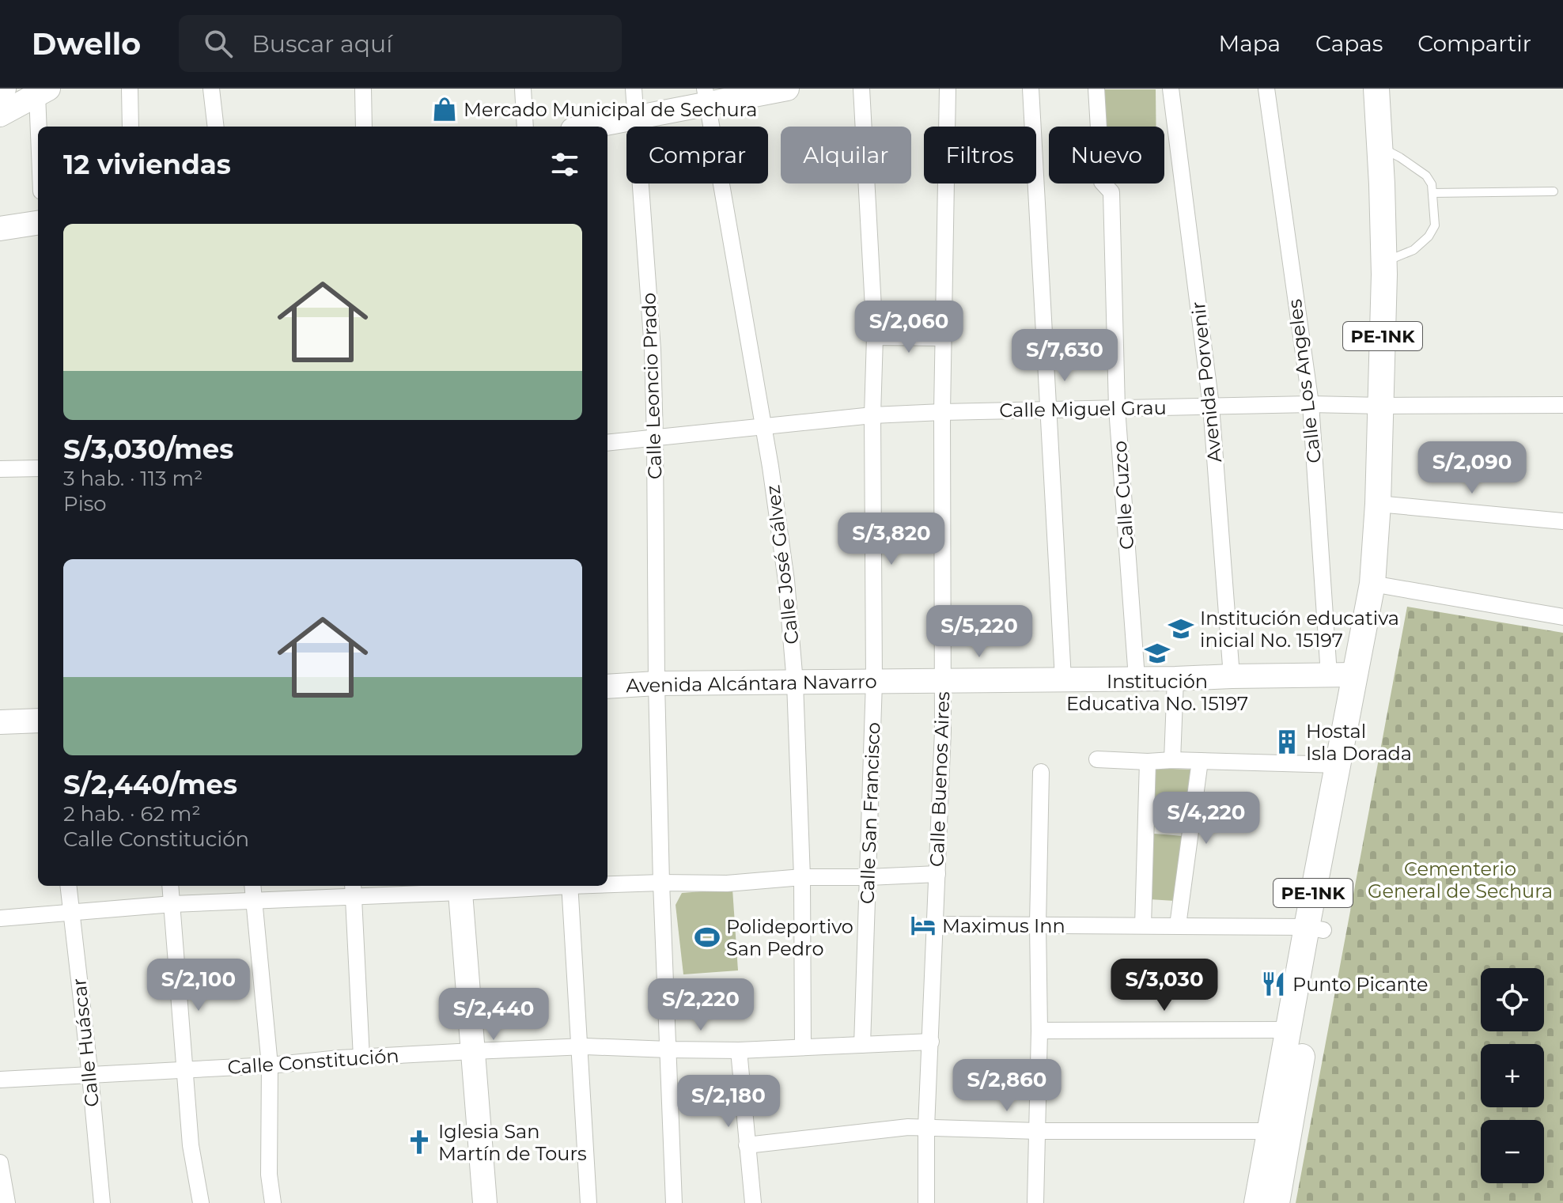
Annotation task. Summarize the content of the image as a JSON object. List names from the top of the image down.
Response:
{
  "streets": {
    "main road": ["PE-1NK"],
    "street": [
      "Calle Los Angeles",
      "Avenida Porvenir",
      "Calle Leoncio Prado",
      "Calle Miguel Grau",
      "Calle Cuzco",
      "Calle José Gálvez",
      "Avenida Alcántara Navarro",
      "Calle Buenos Aires",
      "Calle San Francisco",
      "Calle Huáscar",
      "Calle Constitución"
    ]
  },
  "crossings": [
    ["PE-1NK", "Calle Miguel Grau"],
    ["PE-1NK", "Avenida Alcántara Navarro"],
    ["Calle Los Angeles", "Calle Miguel Grau"],
    ["Calle Los Angeles", "Avenida Alcántara Navarro"],
    ["Avenida Porvenir", "Calle Miguel Grau"],
    ["Avenida Porvenir", "Avenida Alcántara Navarro"],
    ["Calle Leoncio Prado", "Calle Miguel Grau"],
    ["Calle Leoncio Prado", "Avenida Alcántara Navarro"],
    ["Calle Miguel Grau", "Calle Cuzco"],
    ["Calle Miguel Grau", "Calle José Gálvez"],
    ["Calle Miguel Grau", "Calle Buenos Aires"],
    ["Calle Miguel Grau", "Calle San Francisco"],
    ["Calle Cuzco", "Avenida Alcántara Navarro"],
    ["Calle José Gálvez", "Avenida Alcántara Navarro"],
    ["Calle José Gálvez", "Calle Constitución"],
    ["Avenida Alcántara Navarro", "Calle Buenos Aires"],
    ["Avenida Alcántara Navarro", "Calle San Francisco"],
    ["Calle Buenos Aires", "Calle Constitución"],
    ["Calle San Francisco", "Calle Constitución"],
    ["Calle Huáscar", "Calle Constitución"]
  ],
  "parks": ["Cementerio General de Sechura"],
  "places": {
    "shop": ["Mercado Municipal de Sechura"],
    "school or university": ["Institución educativa inicial No. 15197", "Institución Educativa No. 15197"],
    "building": ["Hostal Isla Dorada"],
    "hotel": ["Maximus Inn"],
    "sports": ["Polideportivo San Pedro"],
    "restaurant": ["Punto Picante"],
    "church": ["Iglesia San Martín de Tours"]
  },
  "page": {
    "header": "Dwello",
    "search": "Buscar aquí",
    "nav": ["Mapa", "Capas", "Compartir"],
    "chip": [
      "Comprar",
      "Alquilar",
      "Filtros",
      "Nuevo"
    ],
    "heading": "12 viviendas",
    "list": [
      {
        "name": "S/3,030/mes",
        "note": "3 hab. · 113 m² · Piso"
      },
      {
        "name": "S/2,440/mes",
        "note": "2 hab. · 62 m² · Calle Constitución"
      }
    ],
    "price": [
      "S/2,060",
      "S/7,630",
      "S/2,090",
      "S/3,820",
      "S/5,220",
      "S/4,220",
      "S/2,100",
      "S/3,030",
      "S/2,220",
      "S/2,440",
      "S/2,860",
      "S/2,180"
    ],
    "map_buttons": ["+", "−"]
  }
}
